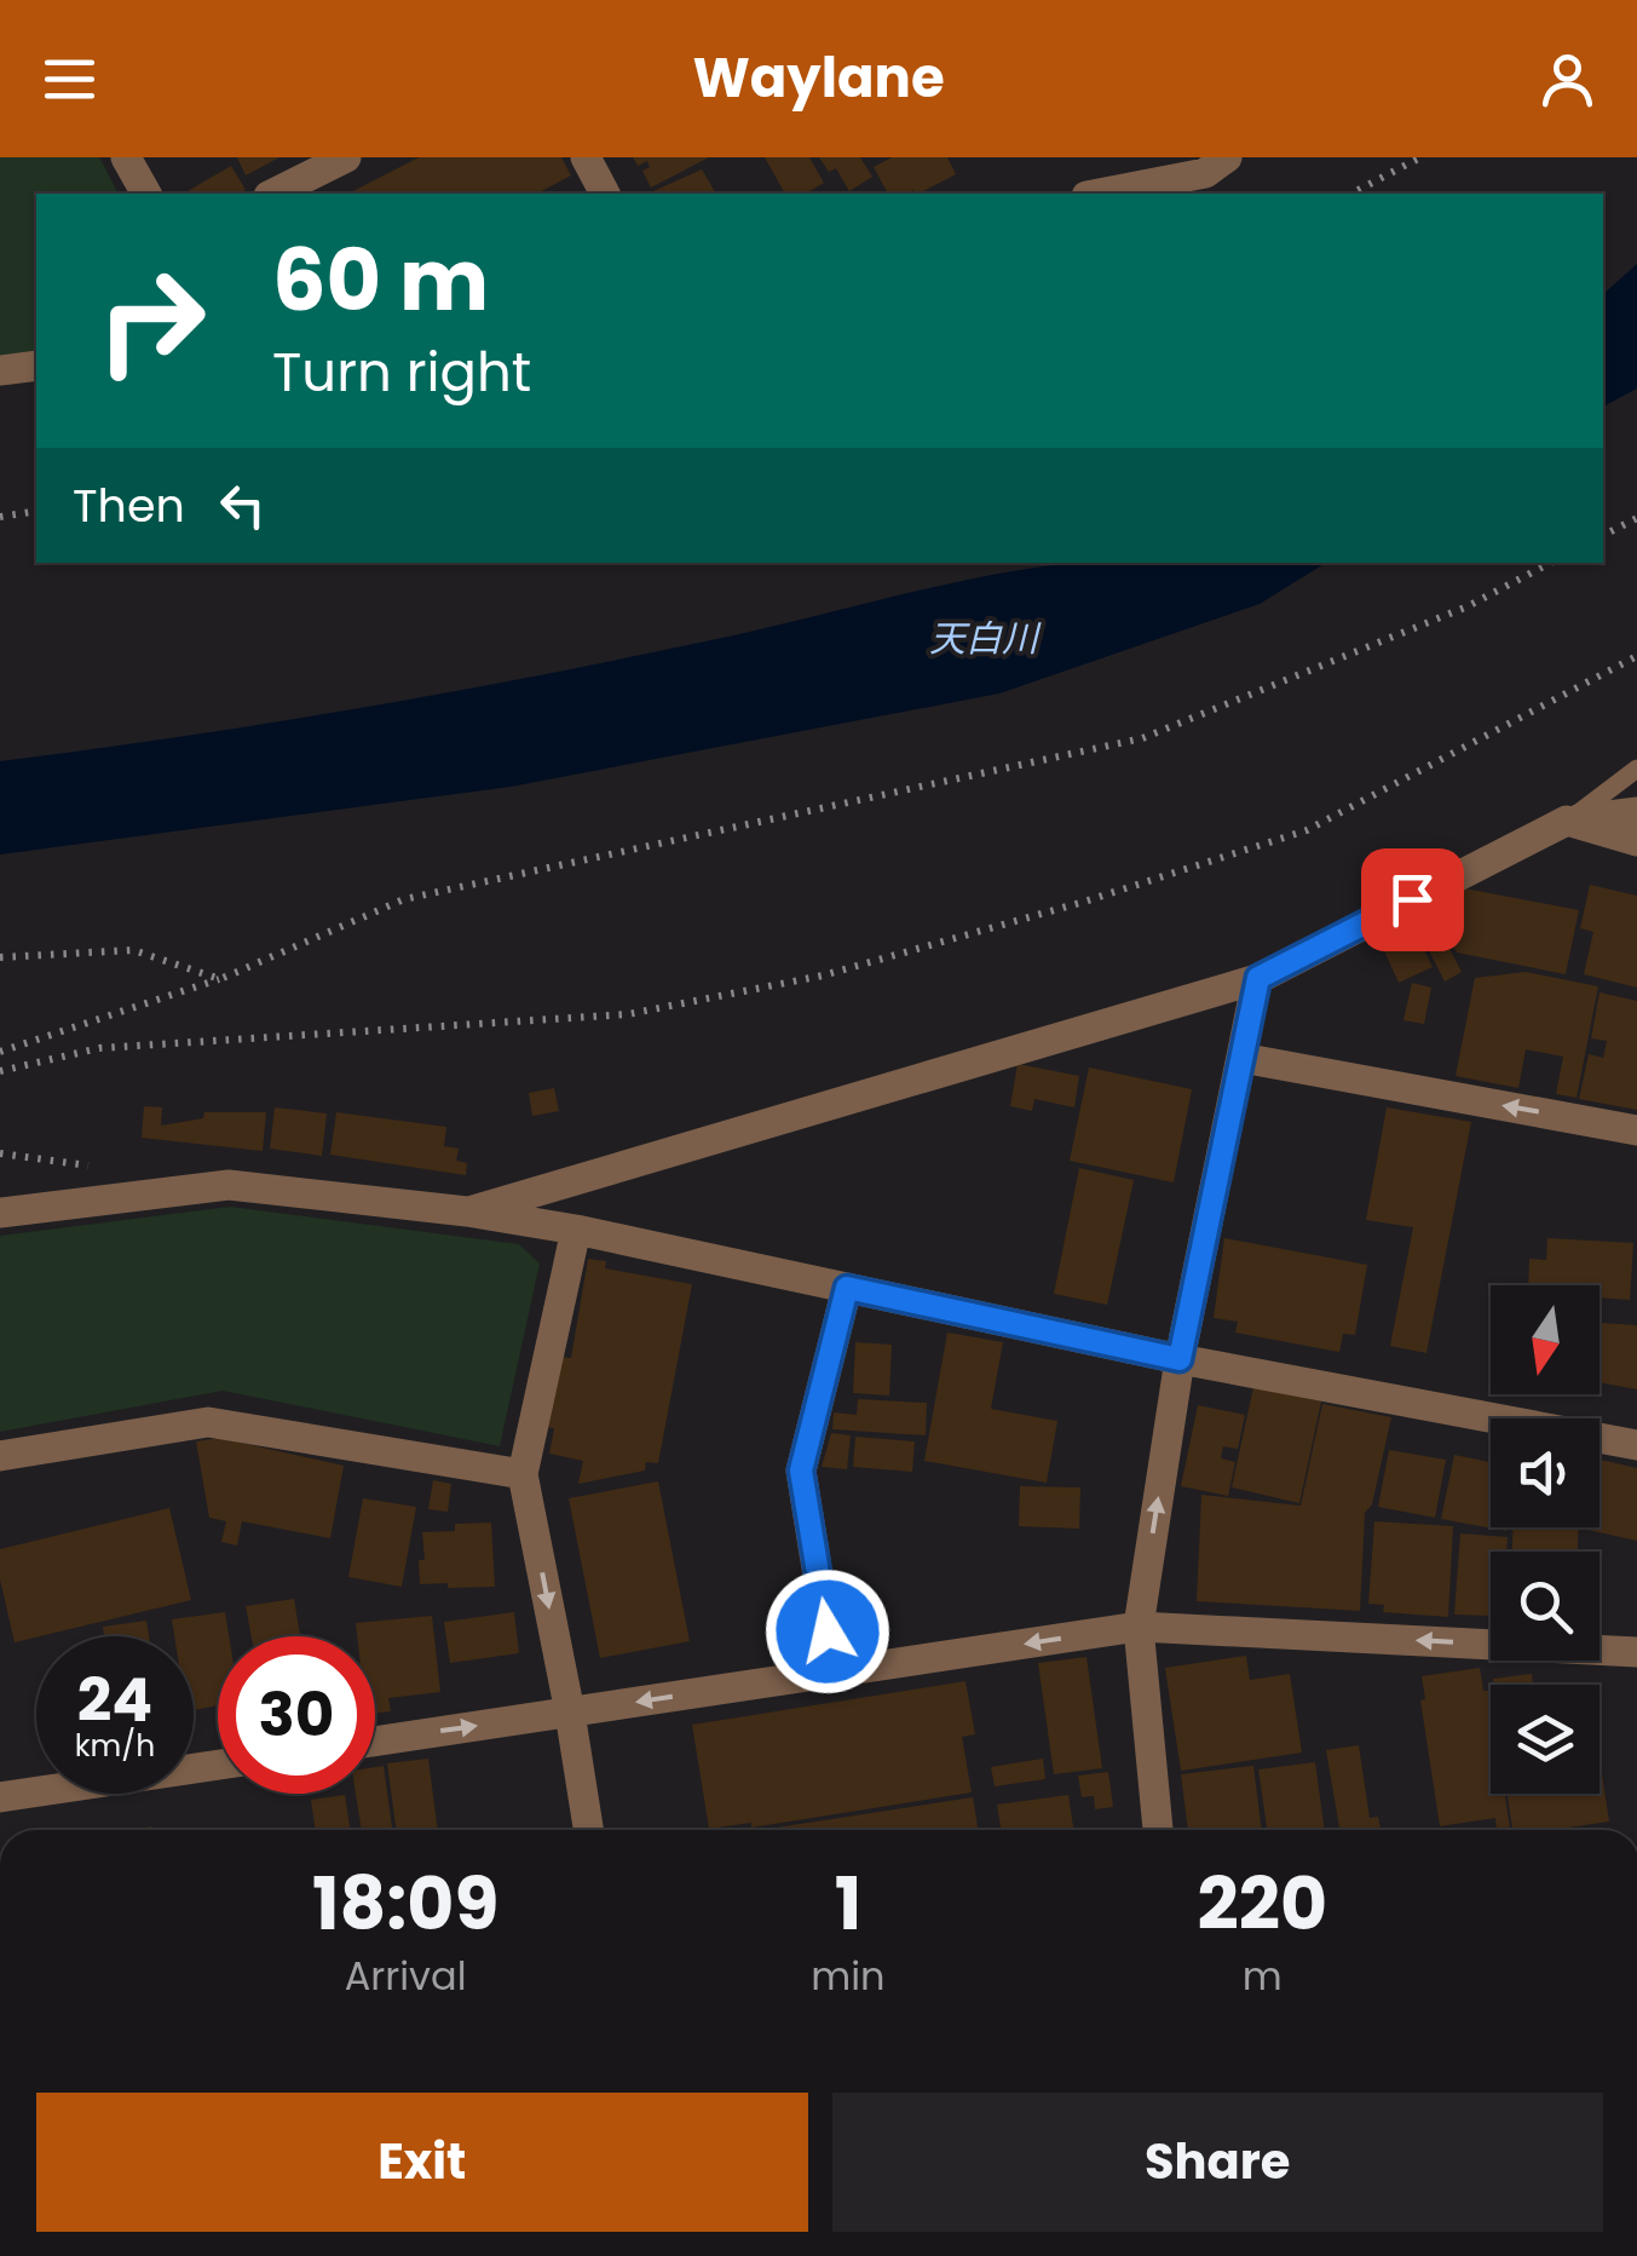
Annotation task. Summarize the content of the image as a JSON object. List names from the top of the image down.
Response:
{
  "water": ["天白川"],
  "north": "bottom",
  "page": {
    "header": "Waylane",
    "turn": ["60 m", "Turn right"],
    "then": "Then",
    "speed": "24 km/h",
    "limit": "30",
    "eta": [
      "18:09",
      "Arrival",
      "1",
      "min",
      "220",
      "m"
    ],
    "buttons": ["Exit", "Share"]
  }
}
